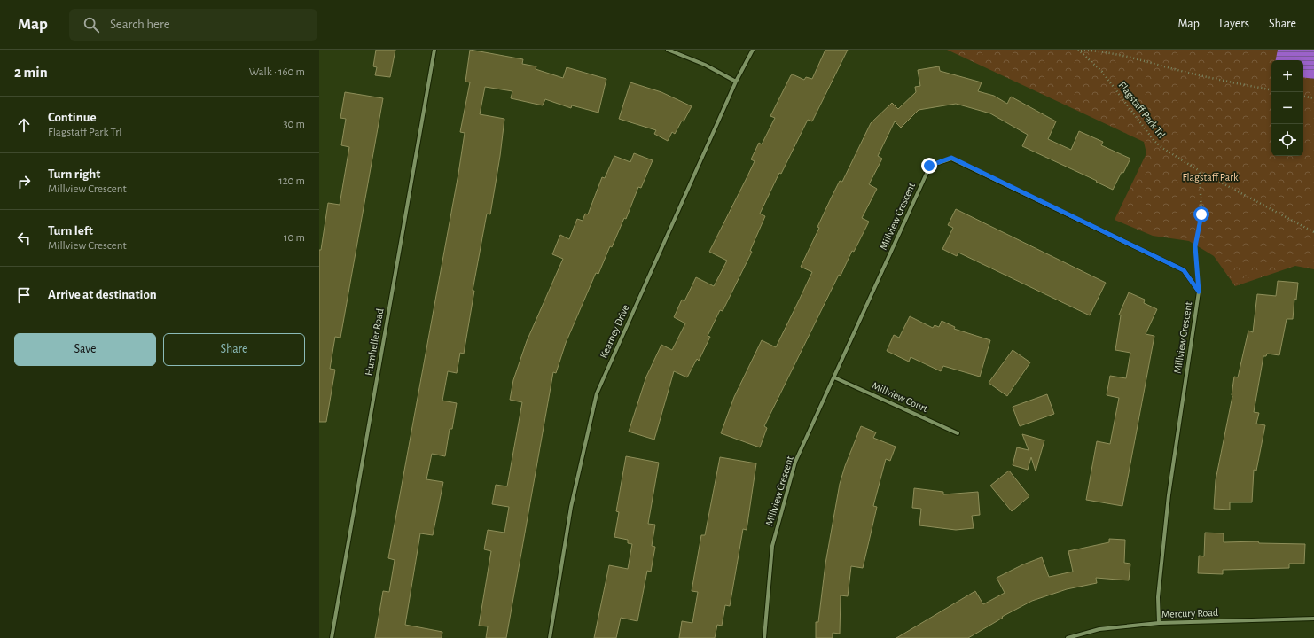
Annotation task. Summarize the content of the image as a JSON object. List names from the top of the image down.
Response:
{
  "streets": {
    "street": [
      "Millview Crescent",
      "Kearney Drive",
      "Humheller Road",
      "Millview Court",
      "Mercury Road"
    ],
    "path": ["Flagstaff Park Trl"]
  },
  "crossings": [
    ["Millview Crescent", "Millview Court"],
    ["Millview Crescent", "Mercury Road"]
  ],
  "parks": ["Flagstaff Park"],
  "page": {
    "header": "Map",
    "search": "Search here",
    "nav": ["Map", "Layers", "Share"],
    "heading": ["2 min", "Walk · 160 m"],
    "map_buttons": ["+", "−"],
    "list": [
      ["Continue", "Flagstaff Park Trl", "30 m"],
      ["Turn right", "Millview Crescent", "120 m"],
      ["Turn left", "Millview Crescent", "10 m"],
      "Arrive at destination"
    ],
    "buttons": ["Save", "Share"]
  }
}
